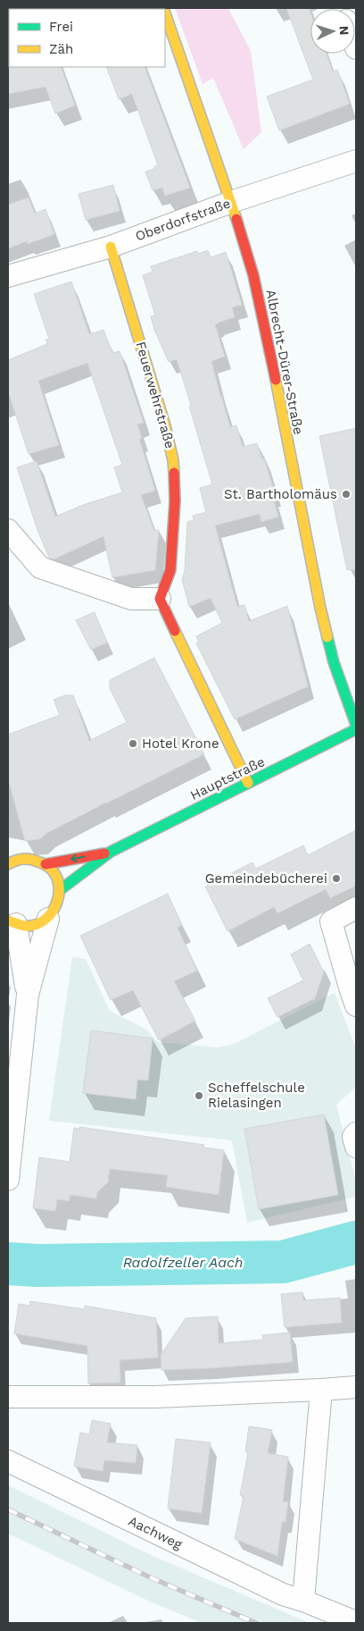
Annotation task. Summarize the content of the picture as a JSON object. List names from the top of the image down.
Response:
{
  "streets": {
    "street": [
      "Oberdorfstraße",
      "Albrecht-Dürer-Straße",
      "Feuerwehrstraße",
      "Hauptstraße",
      "Aachweg"
    ]
  },
  "crossings": [
    ["Oberdorfstraße", "Albrecht-Dürer-Straße"],
    ["Oberdorfstraße", "Feuerwehrstraße"]
  ],
  "water": ["Radolfzeller Aach"],
  "places": [
    "St. Bartholomäus",
    "Hotel Krone",
    "Gemeindebücherei",
    "Scheffelschule Rielasingen"
  ],
  "legend": ["Frei", "Zäh"],
  "north": "right"
}
